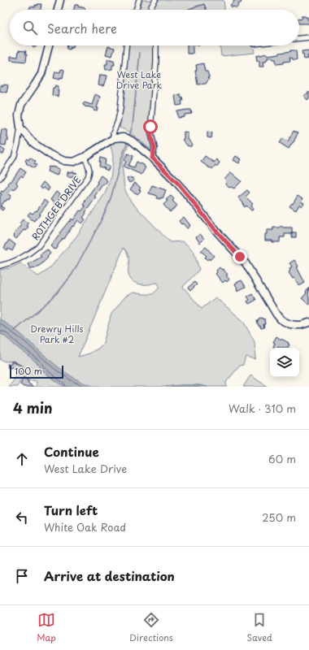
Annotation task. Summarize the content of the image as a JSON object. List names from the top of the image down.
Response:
{
  "streets": {
    "street": ["ROTHGEB DRIVE"]
  },
  "parks": ["West Lake Drive Park", "Drewry Hills Park #2"],
  "scale_bar": "100 m",
  "page": {
    "search": "Search here",
    "scale": "100 m",
    "heading": ["4 min", "Walk · 310 m"],
    "list": [
      ["Continue", "West Lake Drive", "60 m"],
      ["Turn left", "White Oak Road", "250 m"],
      "Arrive at destination"
    ],
    "nav": ["Map", "Directions", "Saved"]
  }
}
